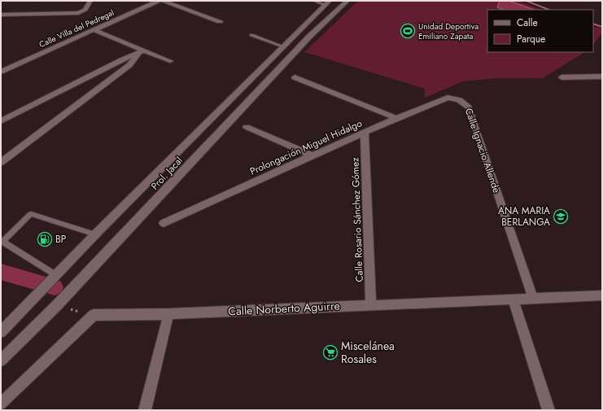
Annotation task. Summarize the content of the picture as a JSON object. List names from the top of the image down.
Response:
{
  "streets": {
    "street": [
      "Calle Villa del Pedregal",
      "Prolongación Miguel Hidalgo",
      "Calle Ignacio Allende",
      "Prol. Jacal",
      "Calle Rosario Sánchez Gómez",
      "Calle Norberto Aguirre"
    ]
  },
  "crossings": [
    ["Prolongación Miguel Hidalgo", "Calle Ignacio Allende"],
    ["Prolongación Miguel Hidalgo", "Calle Rosario Sánchez Gómez"],
    ["Calle Ignacio Allende", "Calle Norberto Aguirre"],
    ["Calle Rosario Sánchez Gómez", "Calle Norberto Aguirre"]
  ],
  "places": {
    "sports": ["Unidad Deportiva Emiliano Zapata"],
    "school or university": ["ANA MARIA BERLANGA"],
    "fuel station": ["BP"],
    "supermarket": ["Miscelánea Rosales"]
  },
  "legend": ["Calle", "Parque"]
}
